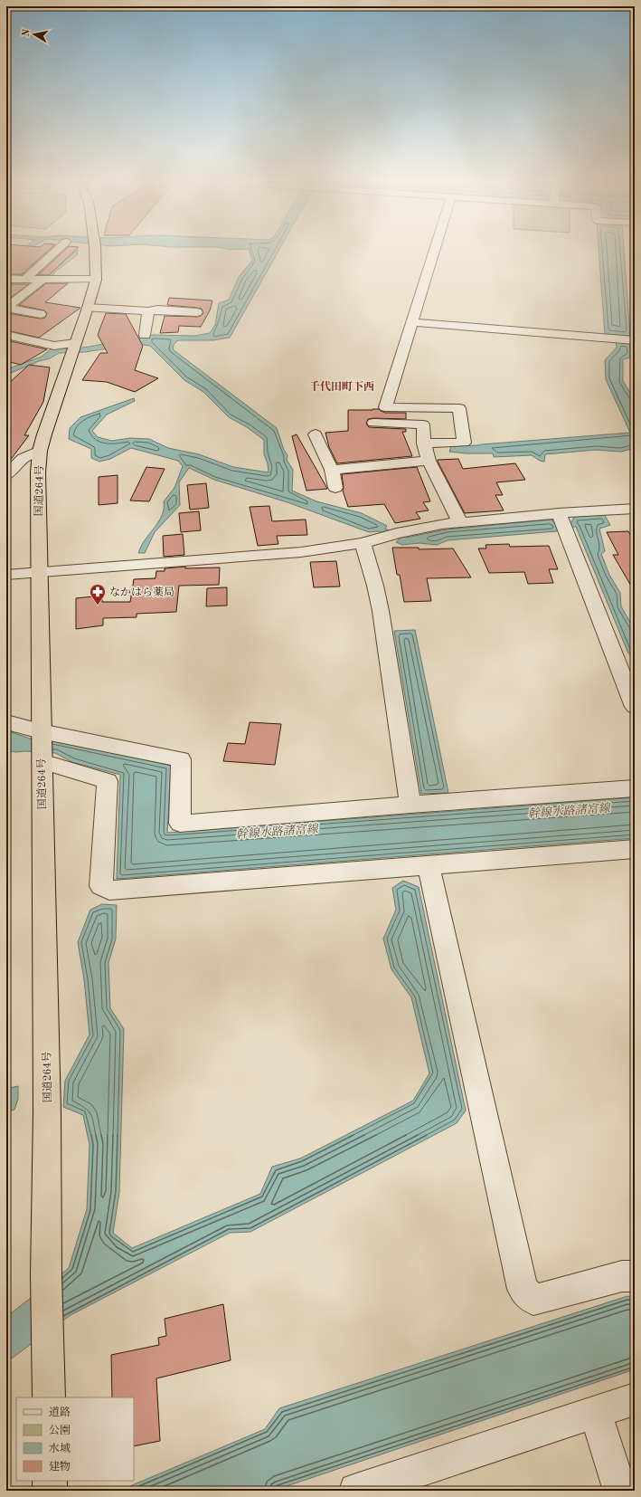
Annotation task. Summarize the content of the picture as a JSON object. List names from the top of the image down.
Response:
{
  "streets": {
    "highway": ["国道264号"]
  },
  "districts": ["千代田町下西"],
  "water": ["幹線水路諸富線"],
  "places": {
    "pharmacy": ["なかはら薬局"]
  },
  "legend": [
    "道路",
    "公園",
    "水域",
    "建物"
  ],
  "north": "left"
}
